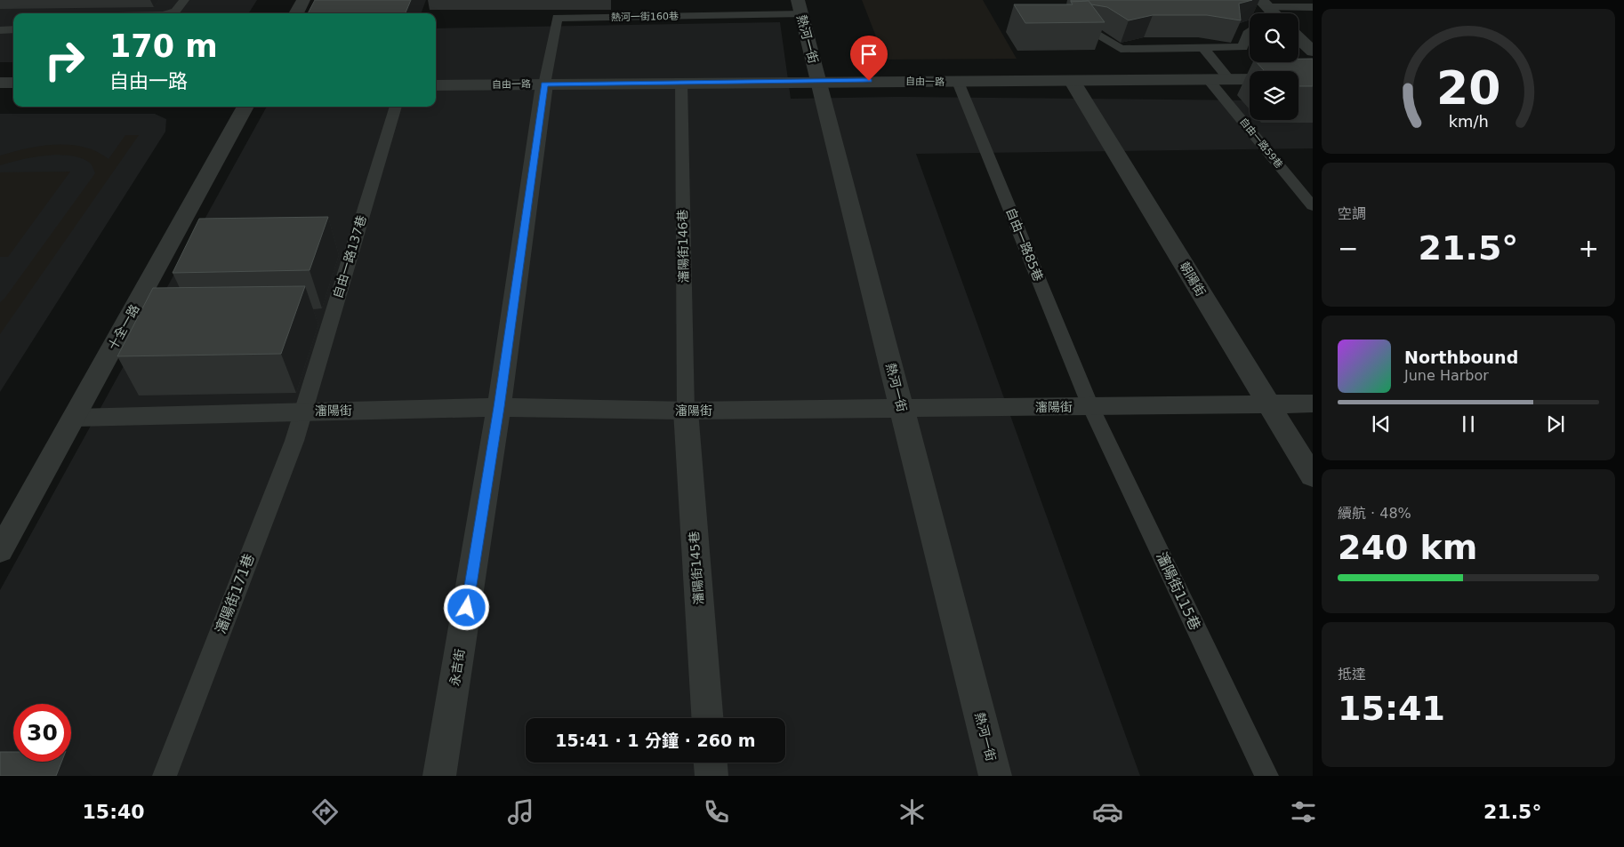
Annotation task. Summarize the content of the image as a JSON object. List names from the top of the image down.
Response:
{
  "streets": {
    "street": [
      "熱河一街",
      "自由一路",
      "朝陽街",
      "十全一路",
      "瀋陽街",
      "瀋陽街145巷",
      "永吉街"
    ],
    "lane": [
      "熱河一街160巷",
      "自由一路59巷",
      "自由一路85巷",
      "瀋陽街146巷",
      "自由一路137巷",
      "瀋陽街115巷",
      "瀋陽街171巷"
    ]
  },
  "crossings": [
    ["熱河一街160巷", "熱河一街"],
    ["熱河一街160巷", "自由一路"],
    ["熱河一街160巷", "永吉街"],
    ["熱河一街", "自由一路"],
    ["熱河一街", "瀋陽街"],
    ["自由一路", "自由一路59巷"],
    ["自由一路", "自由一路85巷"],
    ["自由一路", "瀋陽街146巷"],
    ["自由一路", "朝陽街"],
    ["自由一路", "永吉街"],
    ["自由一路85巷", "瀋陽街"],
    ["自由一路85巷", "瀋陽街115巷"],
    ["瀋陽街146巷", "瀋陽街"],
    ["瀋陽街146巷", "瀋陽街145巷"],
    ["自由一路137巷", "瀋陽街"],
    ["自由一路137巷", "瀋陽街171巷"],
    ["朝陽街", "瀋陽街"],
    ["十全一路", "瀋陽街"],
    ["瀋陽街", "瀋陽街145巷"],
    ["瀋陽街", "瀋陽街115巷"],
    ["瀋陽街", "瀋陽街171巷"],
    ["瀋陽街", "永吉街"]
  ],
  "page": {
    "turn": ["170 m", "自由一路"],
    "tile": [
      "空調",
      ["續航 · 48%", "240 km"],
      ["抵達", "15:41"]
    ],
    "heat": ["−", "21.5°", "+"],
    "song": ["Northbound", "June Harbor"],
    "limit": "30",
    "trip": "15:41 · 1 分鐘 · 260 m",
    "tabs": ["15:40", "21.5°"],
    "gauge": ["20", "km/h"]
  }
}
